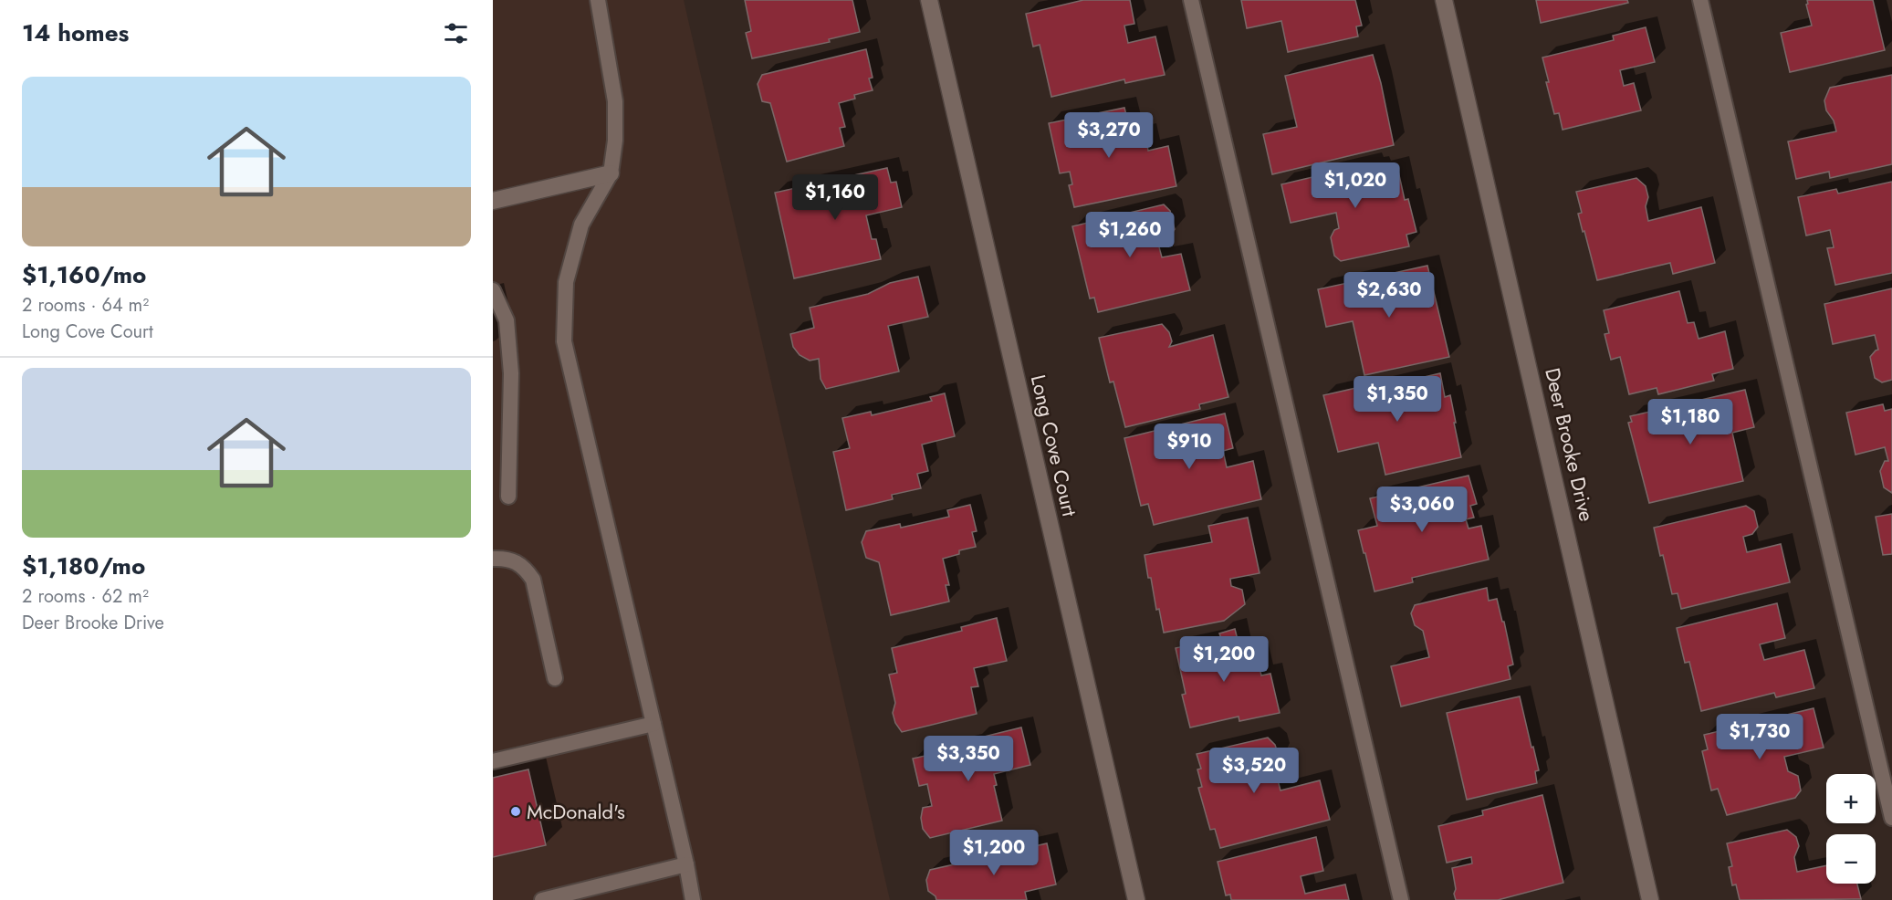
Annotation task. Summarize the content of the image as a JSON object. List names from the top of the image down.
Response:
{
  "streets": {
    "street": ["Deer Brooke Drive", "Long Cove Court"]
  },
  "places": ["McDonald's"],
  "page": {
    "heading": "14 homes",
    "list": [
      {
        "name": "$1,160/mo",
        "note": "2 rooms · 64 m² · Long Cove Court"
      },
      {
        "name": "$1,180/mo",
        "note": "2 rooms · 62 m² · Deer Brooke Drive"
      }
    ],
    "price": [
      "$3,270",
      "$1,020",
      "$1,160",
      "$1,260",
      "$2,630",
      "$1,350",
      "$1,180",
      "$910",
      "$3,060",
      "$1,200",
      "$1,730",
      "$3,350",
      "$3,520",
      "$1,200"
    ],
    "map_buttons": ["+", "−"]
  }
}
